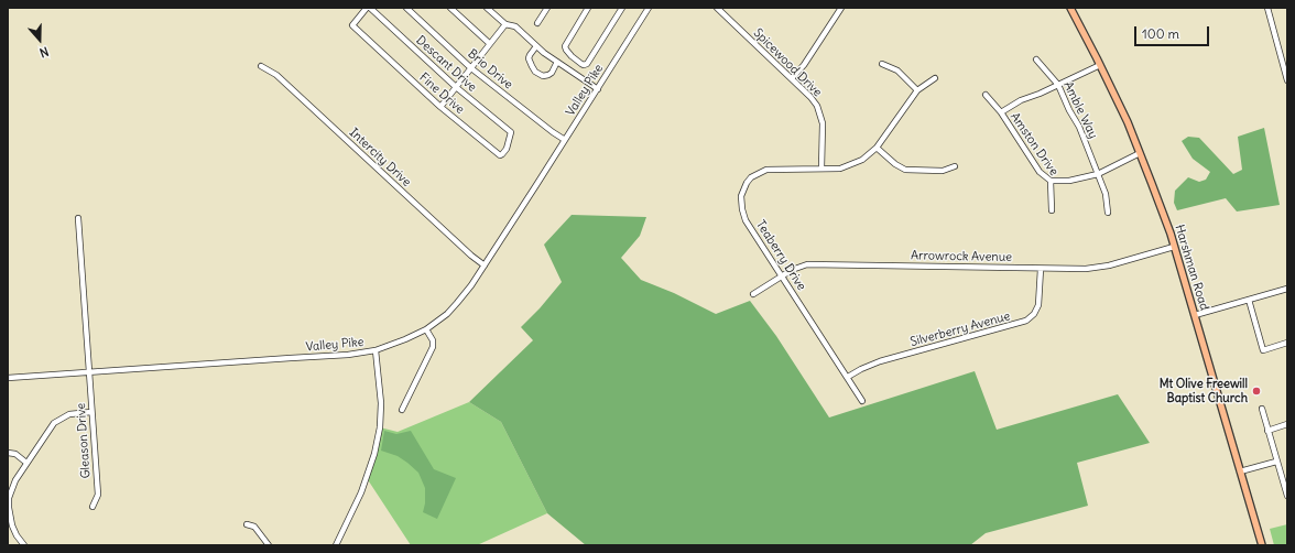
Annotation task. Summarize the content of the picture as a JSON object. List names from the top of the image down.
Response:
{
  "streets": {
    "main road": ["Harshman Road"],
    "street": [
      "Spicewood Drive",
      "Descant Drive",
      "Brio Drive",
      "Valley Pike",
      "Fine Drive",
      "Amble Way",
      "Amston Drive",
      "Intercity Drive",
      "Teaberry Drive",
      "Arrowrock Avenue",
      "Silverberry Avenue",
      "Gleason Drive"
    ]
  },
  "crossings": [
    ["Spicewood Drive", "Teaberry Drive"],
    ["Descant Drive", "Fine Drive"],
    ["Brio Drive", "Valley Pike"],
    ["Valley Pike", "Intercity Drive"],
    ["Valley Pike", "Gleason Drive"],
    ["Teaberry Drive", "Arrowrock Avenue"],
    ["Teaberry Drive", "Silverberry Avenue"],
    ["Arrowrock Avenue", "Harshman Road"],
    ["Arrowrock Avenue", "Silverberry Avenue"]
  ],
  "places": ["Mt Olive Freewill Baptist Church"],
  "scale_bar": "100 m",
  "north": "bottom"
}
